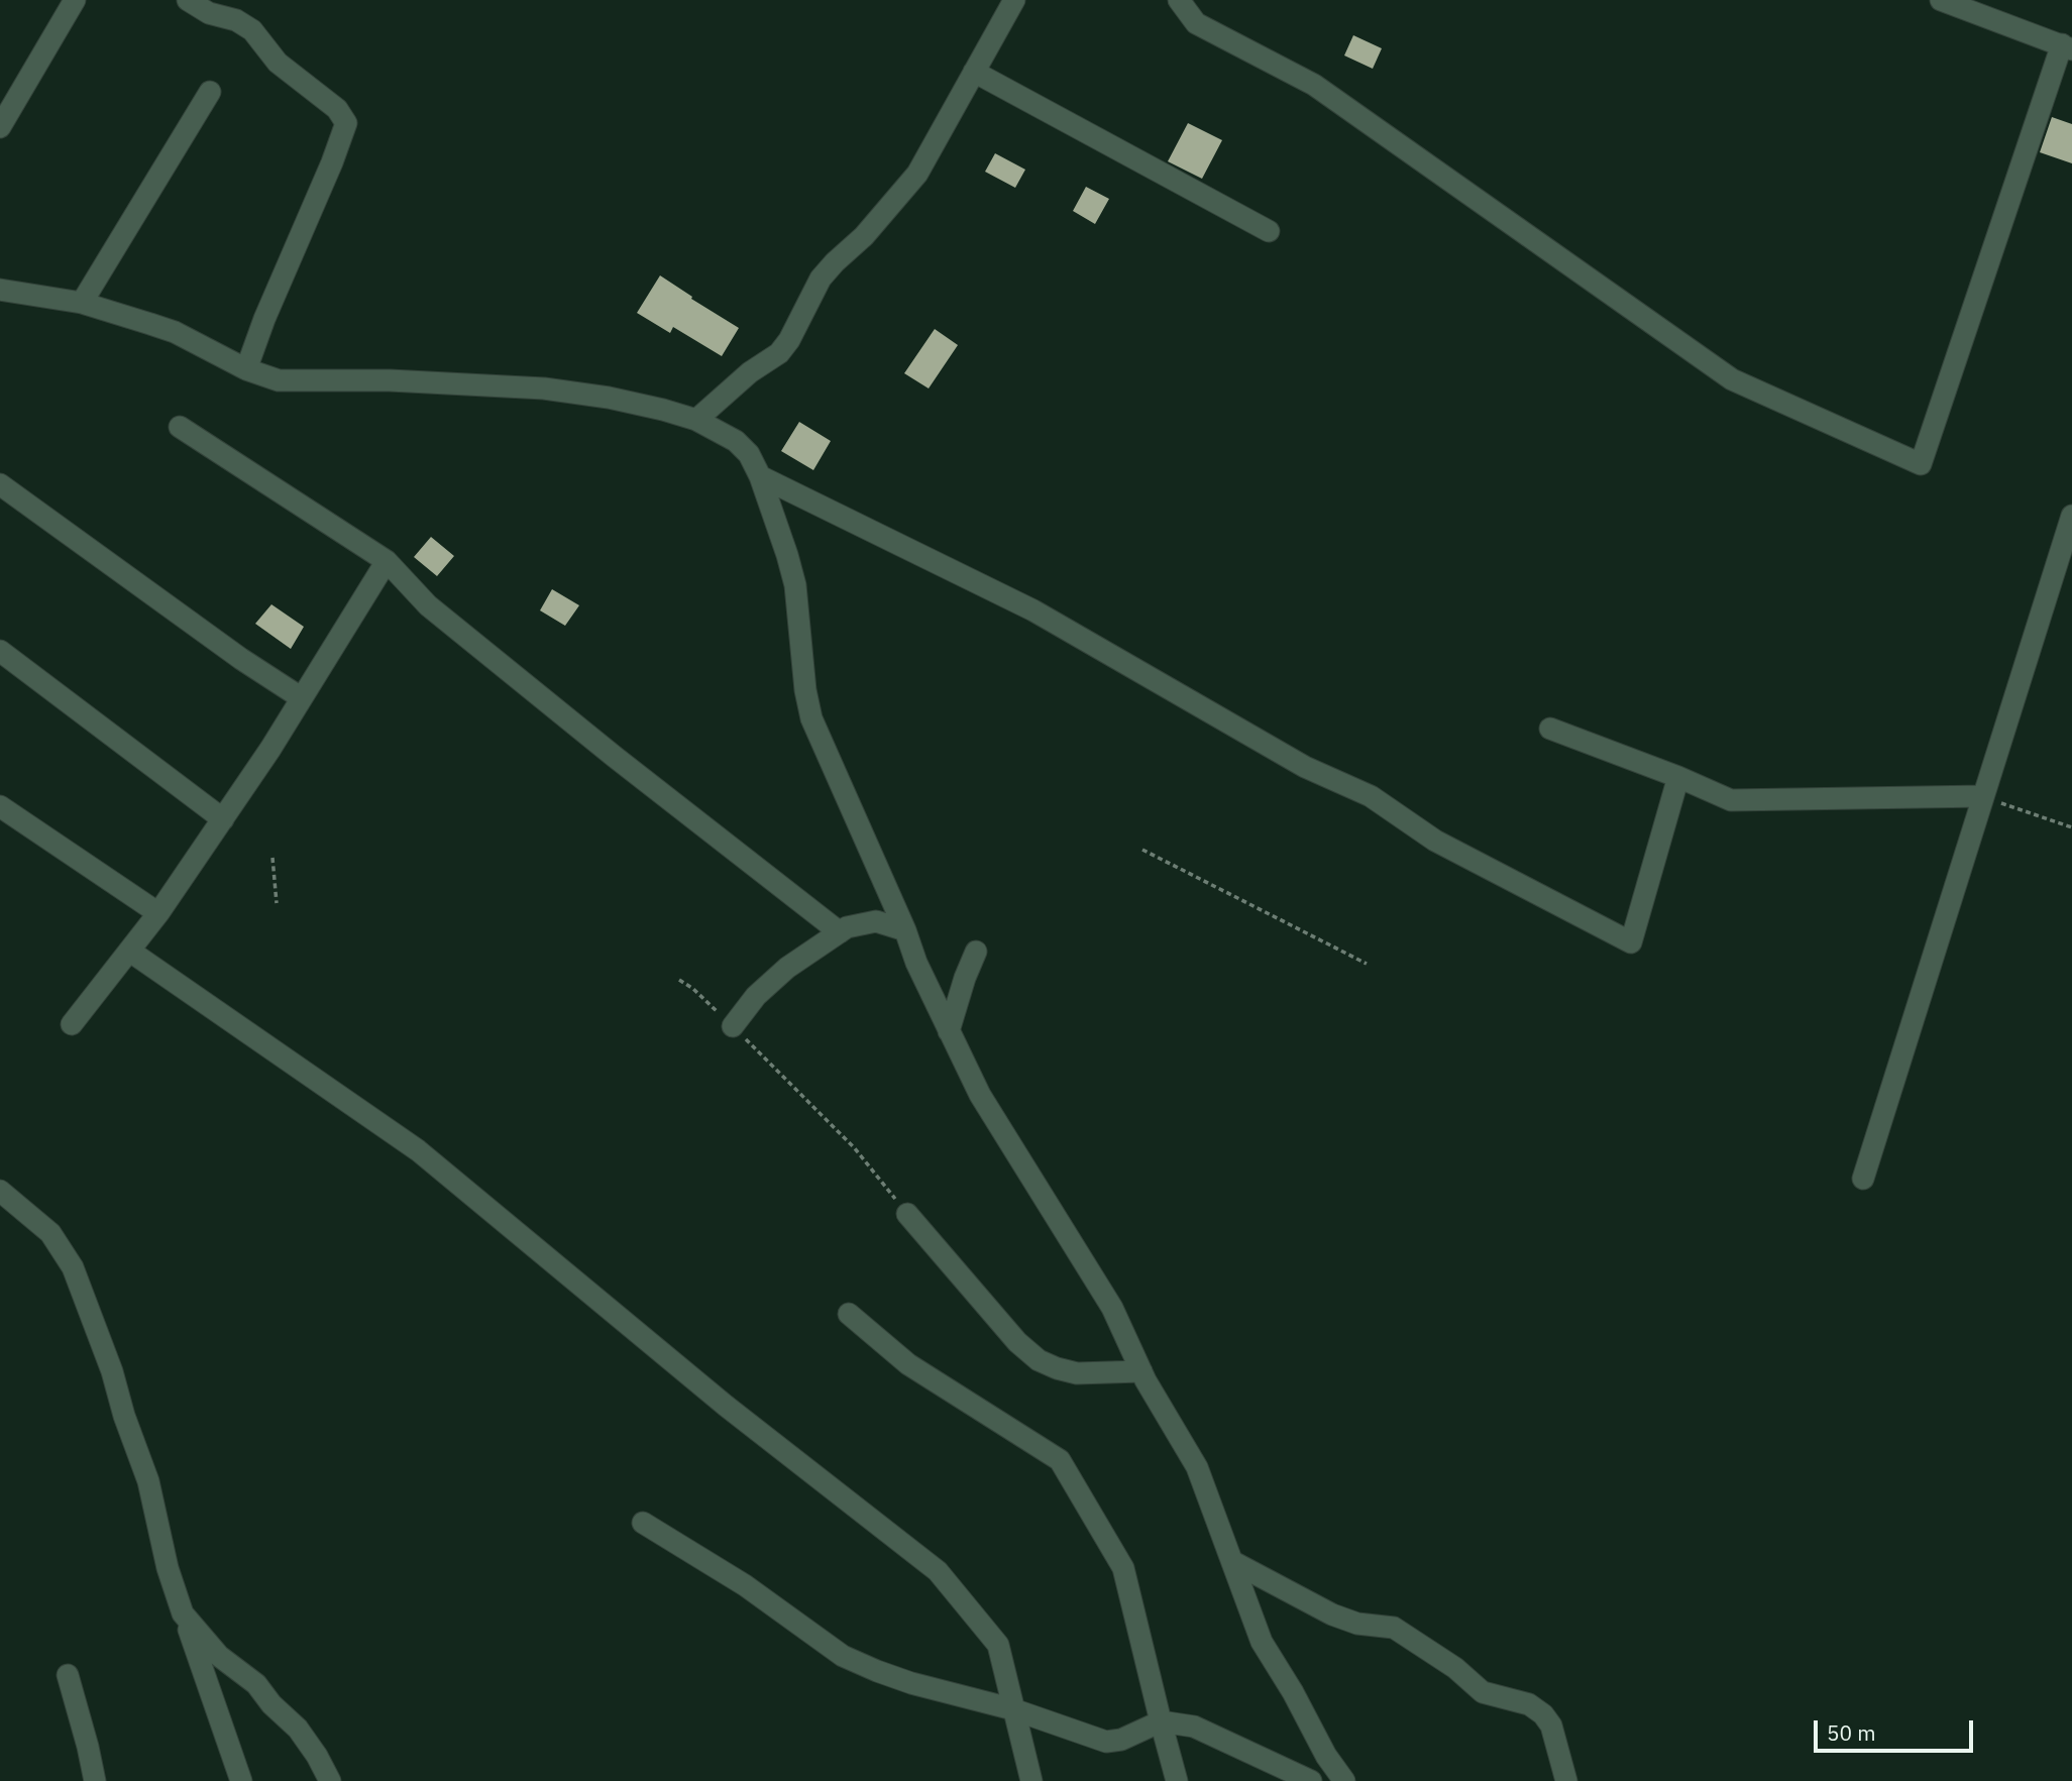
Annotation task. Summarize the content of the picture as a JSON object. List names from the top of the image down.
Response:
{
  "scale_bar": "50 m"
}
